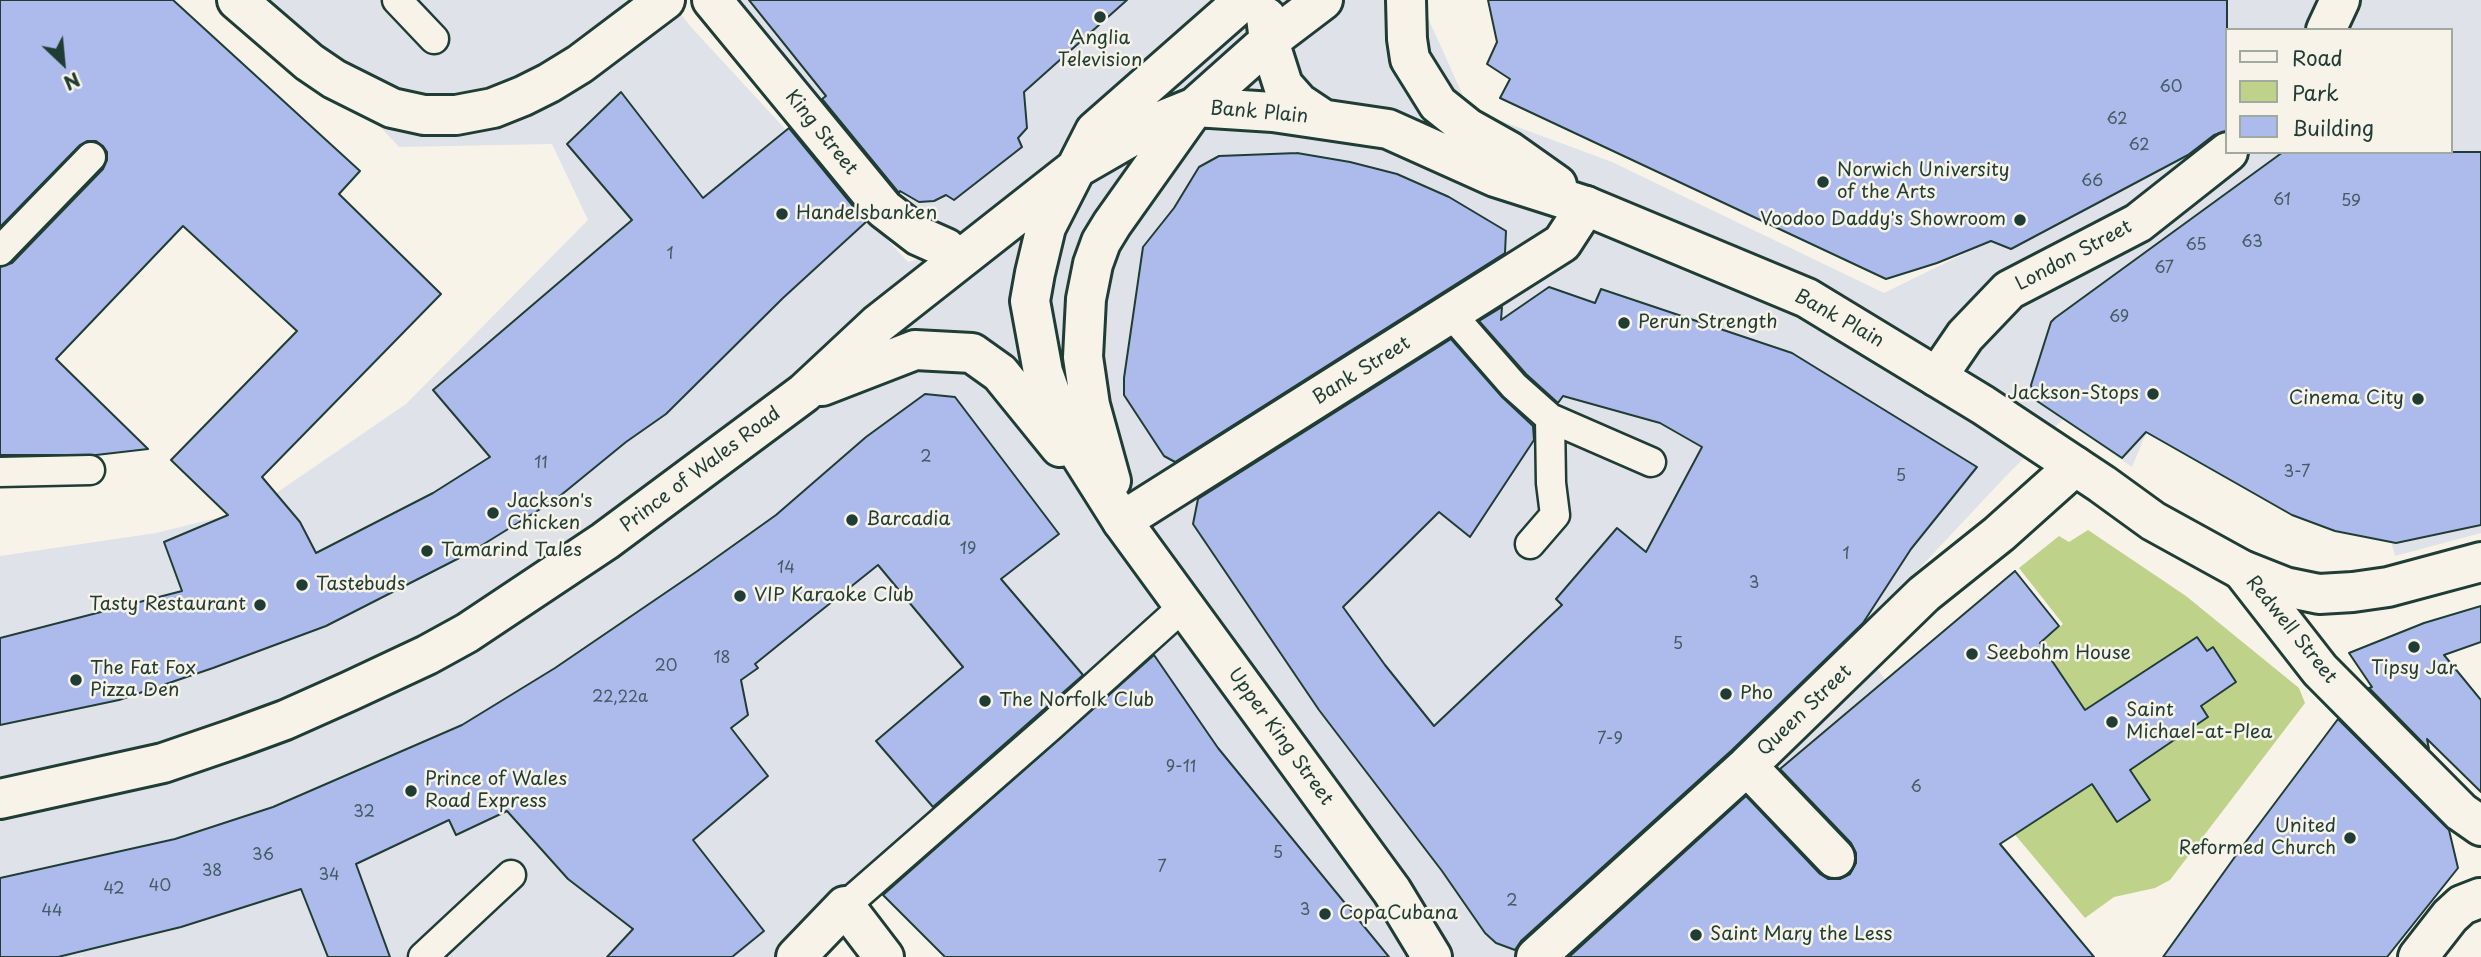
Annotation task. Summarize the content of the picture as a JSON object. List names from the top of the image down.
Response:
{
  "streets": {
    "street": [
      "Bank Plain",
      "King Street",
      "London Street",
      "Bank Street",
      "Prince of Wales Road",
      "Redwell Street",
      "Queen Street",
      "Upper King Street"
    ]
  },
  "crossings": [
    ["Bank Plain", "London Street"],
    ["Bank Plain", "Bank Street"],
    ["Bank Plain", "Prince of Wales Road"],
    ["Bank Plain", "Redwell Street"],
    ["Bank Plain", "Queen Street"],
    ["Bank Plain", "Upper King Street"],
    ["Bank Street", "Upper King Street"],
    ["Prince of Wales Road", "Upper King Street"],
    ["Redwell Street", "Queen Street"]
  ],
  "places": [
    "Anglia Television",
    "Norwich University of the Arts",
    "Handelsbanken",
    "Voodoo Daddy's Showroom",
    "Perun Strength",
    "Jackson-Stops",
    "Cinema City",
    "Jackson's Chicken",
    "Barcadia",
    "Tamarind Tales",
    "Tastebuds",
    "VIP Karaoke Club",
    "Tasty Restaurant",
    "Tipsy Jar",
    "Seebohm House",
    "The Fat Fox Pizza Den",
    "Pho",
    "The Norfolk Club",
    "Saint Michael-at-Plea",
    "Prince of Wales Road Express",
    "United Reformed Church",
    "CopaCubana",
    "Saint Mary the Less"
  ],
  "house_numbers": [
    "60",
    "62",
    "62",
    "66",
    "61",
    "59",
    "63",
    "65",
    "1",
    "67",
    "69",
    "2",
    "11",
    "3-7",
    "5",
    "19",
    "1",
    "14",
    "3",
    "5",
    "18",
    "20",
    "22,22a",
    "7-9",
    "9-11",
    "6",
    "32",
    "5",
    "36",
    "7",
    "38",
    "34",
    "40",
    "42",
    "2",
    "3",
    "44"
  ],
  "legend": ["Road", "Park", "Building"],
  "north": "bottom right"
}
